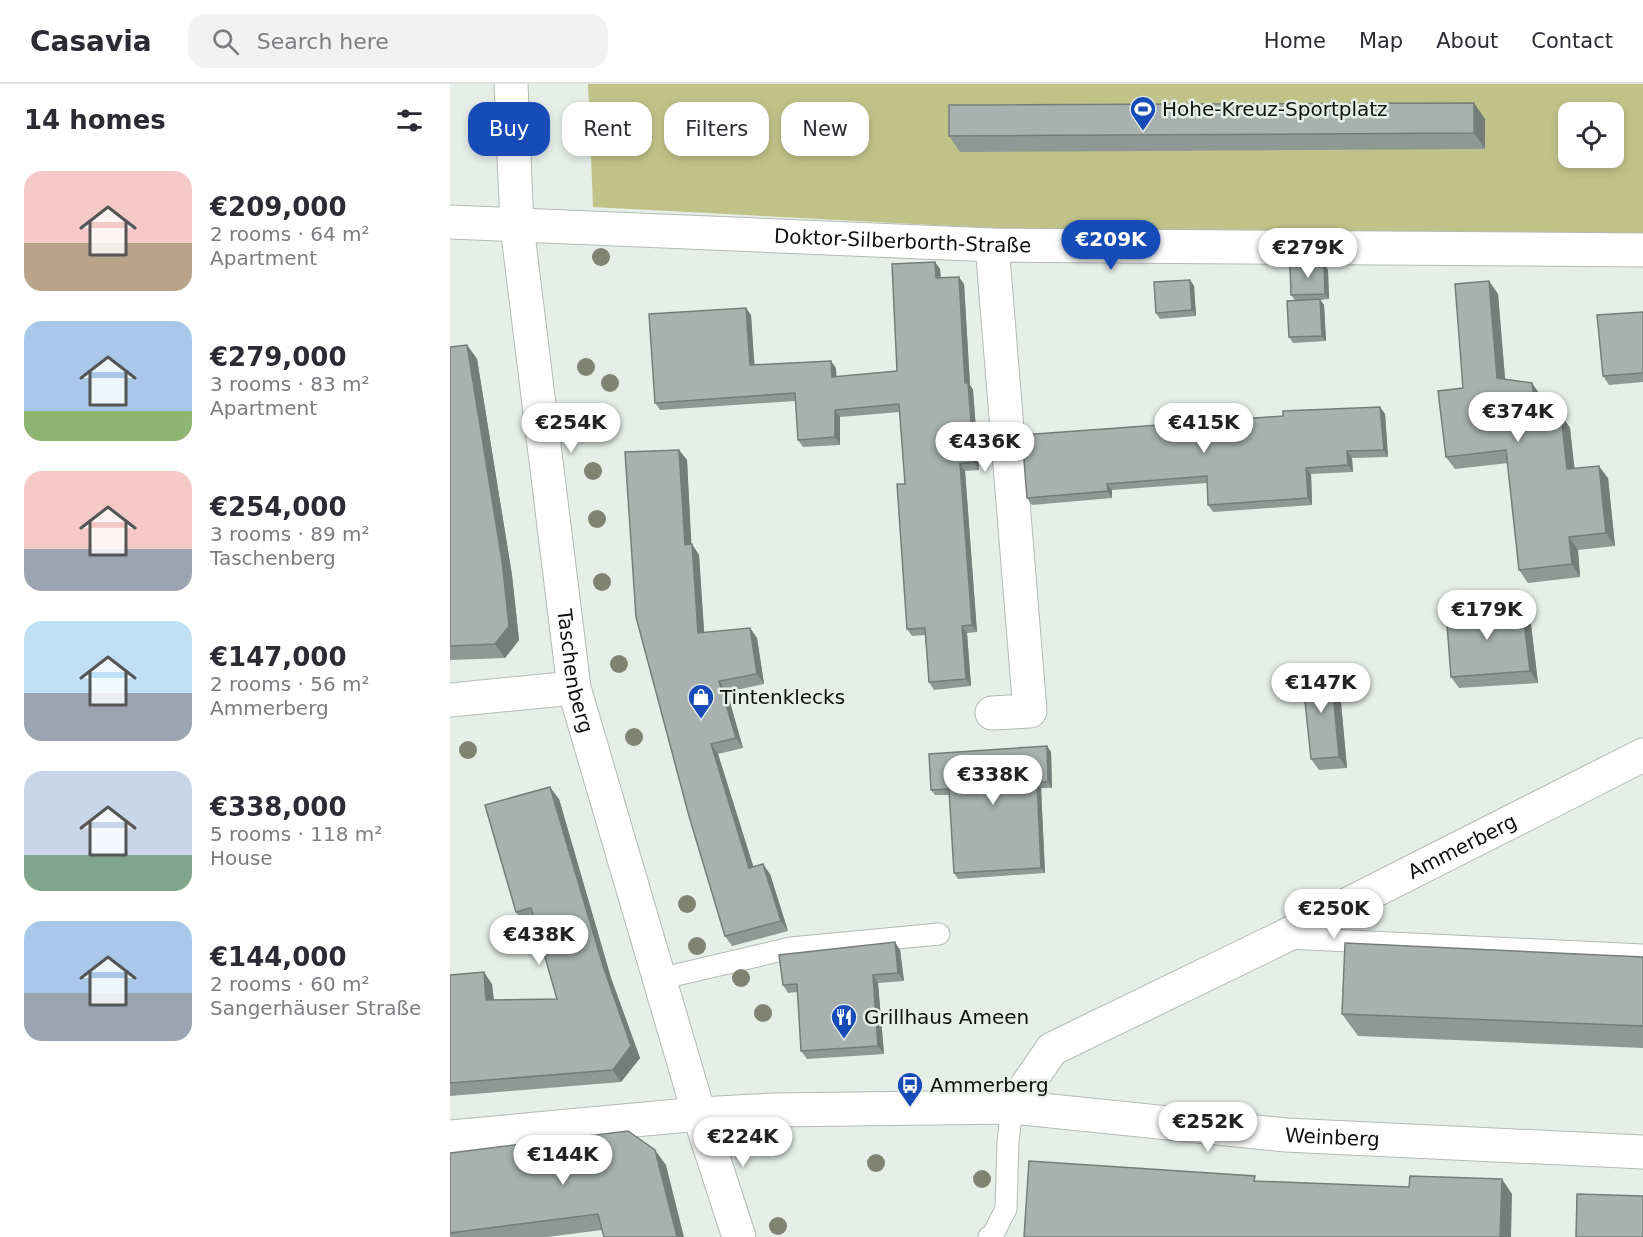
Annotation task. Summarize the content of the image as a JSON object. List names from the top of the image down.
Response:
{
  "streets": {
    "street": [
      "Doktor-Silberborth-Straße",
      "Taschenberg",
      "Ammerberg",
      "Weinberg"
    ]
  },
  "crossings": [
    ["Doktor-Silberborth-Straße", "Taschenberg"],
    ["Taschenberg", "Weinberg"],
    ["Ammerberg", "Weinberg"]
  ],
  "places": {
    "sports": ["Hohe-Kreuz-Sportplatz"],
    "shop": ["Tintenklecks"],
    "restaurant": ["Grillhaus Ameen"],
    "bus stop": ["Ammerberg"]
  },
  "page": {
    "header": "Casavia",
    "search": "Search here",
    "nav": [
      "Home",
      "Map",
      "About",
      "Contact"
    ],
    "heading": "14 homes",
    "chip": [
      "Buy",
      "Rent",
      "Filters",
      "New"
    ],
    "list": [
      {
        "name": "€209,000",
        "note": "2 rooms · 64 m² · Apartment"
      },
      {
        "name": "€279,000",
        "note": "3 rooms · 83 m² · Apartment"
      },
      {
        "name": "€254,000",
        "note": "3 rooms · 89 m² · Taschenberg"
      },
      {
        "name": "€147,000",
        "note": "2 rooms · 56 m² · Ammerberg"
      },
      {
        "name": "€338,000",
        "note": "5 rooms · 118 m² · House"
      },
      {
        "name": "€144,000",
        "note": "2 rooms · 60 m² · Sangerhäuser Straße"
      }
    ],
    "price": [
      "€209K",
      "€279K",
      "€374K",
      "€254K",
      "€415K",
      "€436K",
      "€179K",
      "€147K",
      "€338K",
      "€250K",
      "€438K",
      "€252K",
      "€224K",
      "€144K"
    ]
  }
}
